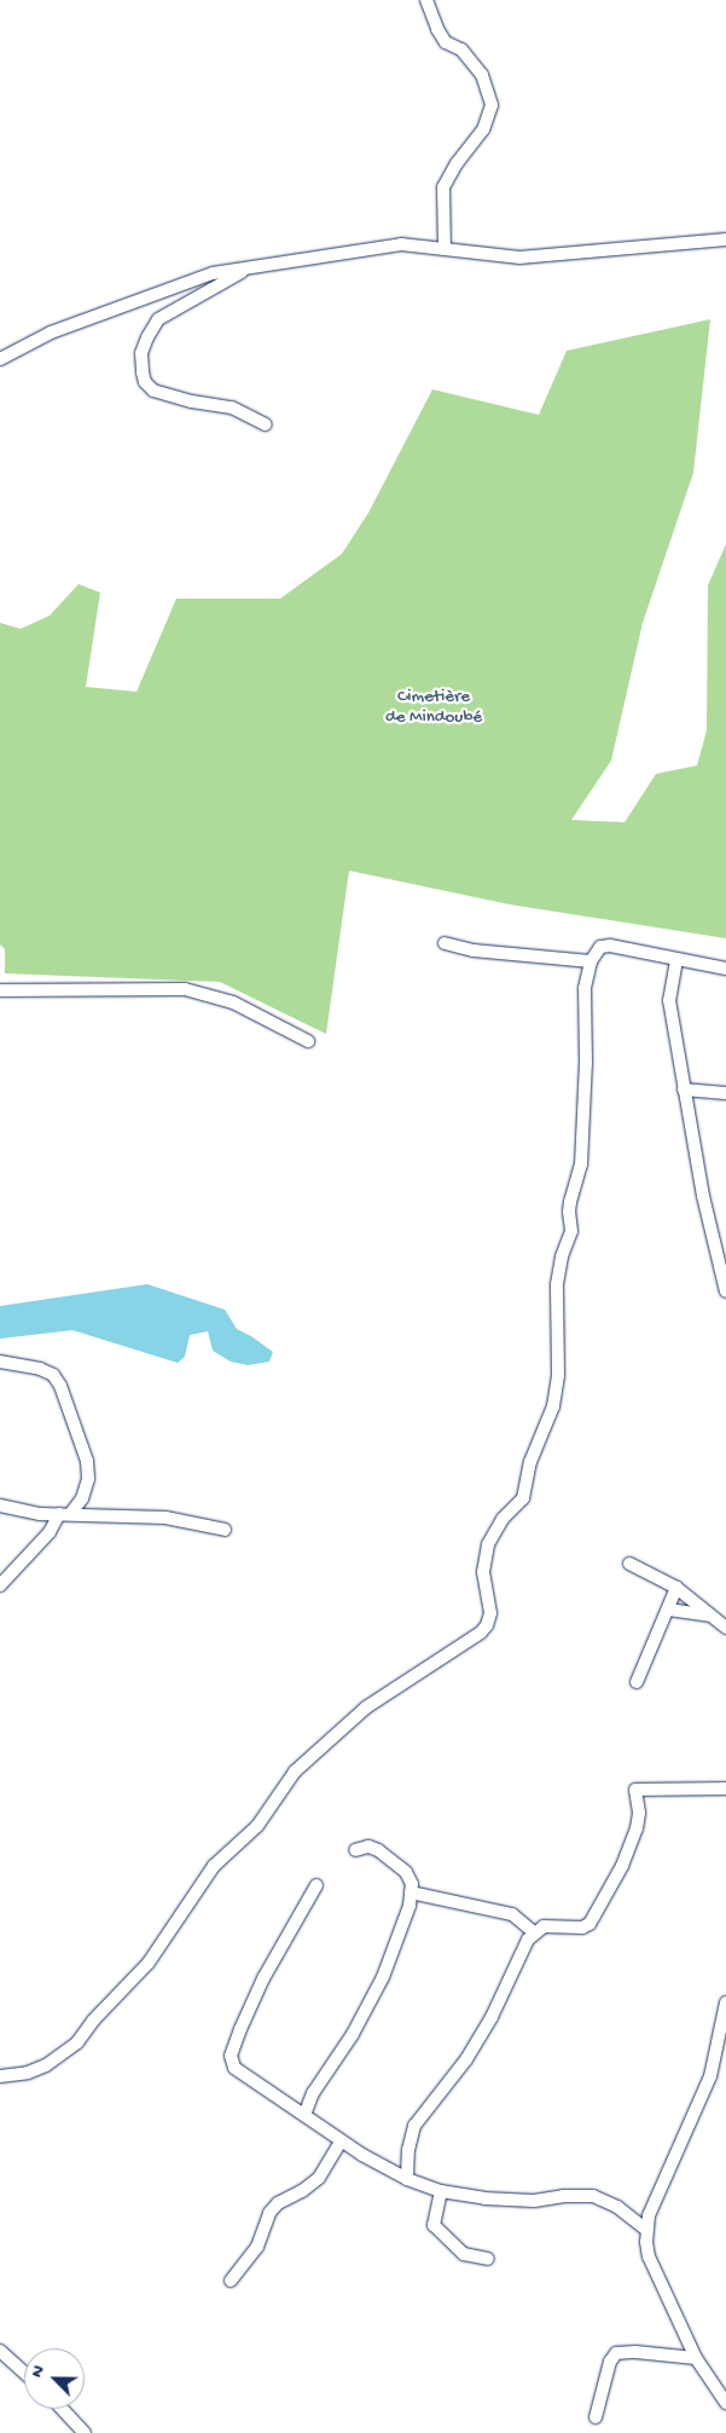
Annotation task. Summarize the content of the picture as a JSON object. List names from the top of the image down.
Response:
{
  "parks": ["Cimetière de Mindoubé"],
  "north": "top left"
}
